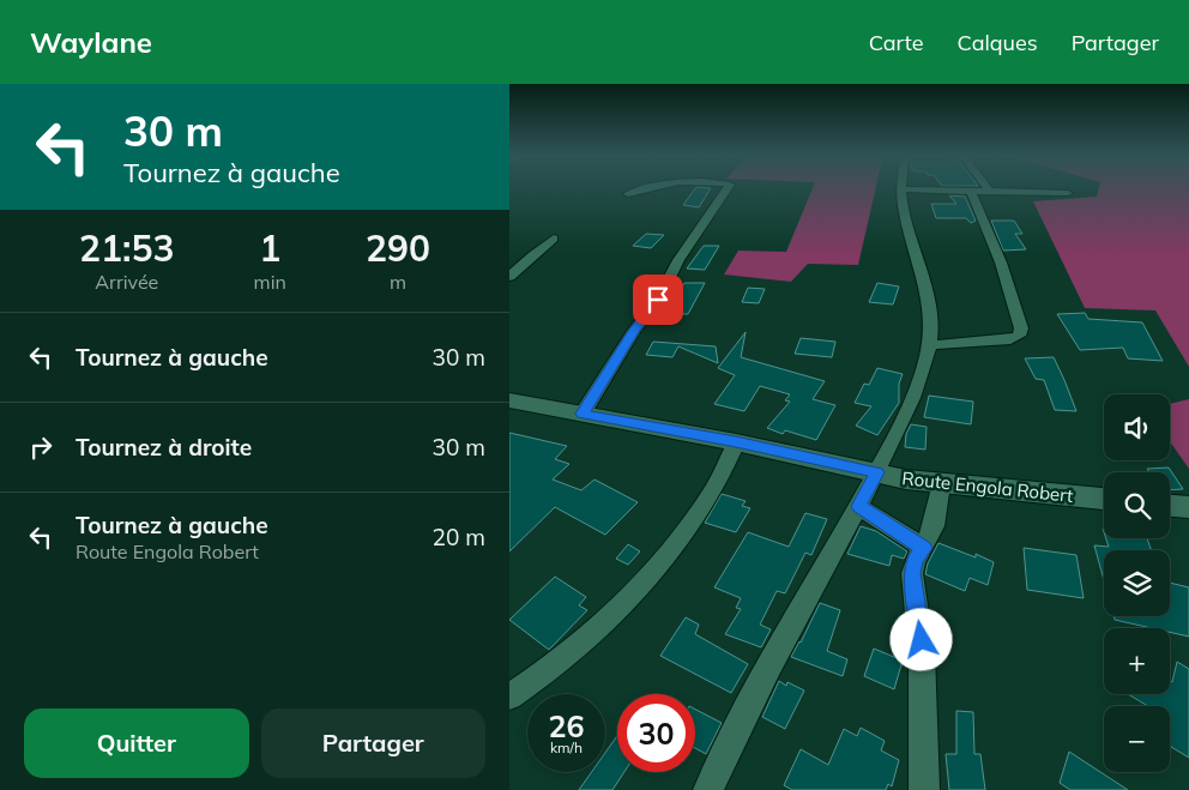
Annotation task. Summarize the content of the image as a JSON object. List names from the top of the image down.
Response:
{
  "streets": {
    "street": ["Route Engola Robert"]
  },
  "page": {
    "header": "Waylane",
    "nav": ["Carte", "Calques", "Partager"],
    "turn": ["30 m", "Tournez à gauche"],
    "eta": [
      "21:53",
      "Arrivée",
      "1",
      "min",
      "290",
      "m"
    ],
    "list": [
      {
        "name": "Tournez à gauche",
        "value": "30 m"
      },
      {
        "name": "Tournez à droite",
        "value": "30 m"
      },
      {
        "name": "Tournez à gauche",
        "note": "Route Engola Robert",
        "value": "20 m"
      }
    ],
    "map_buttons": ["+", "−"],
    "speed": "26 km/h",
    "limit": "30",
    "buttons": ["Quitter", "Partager"]
  }
}
